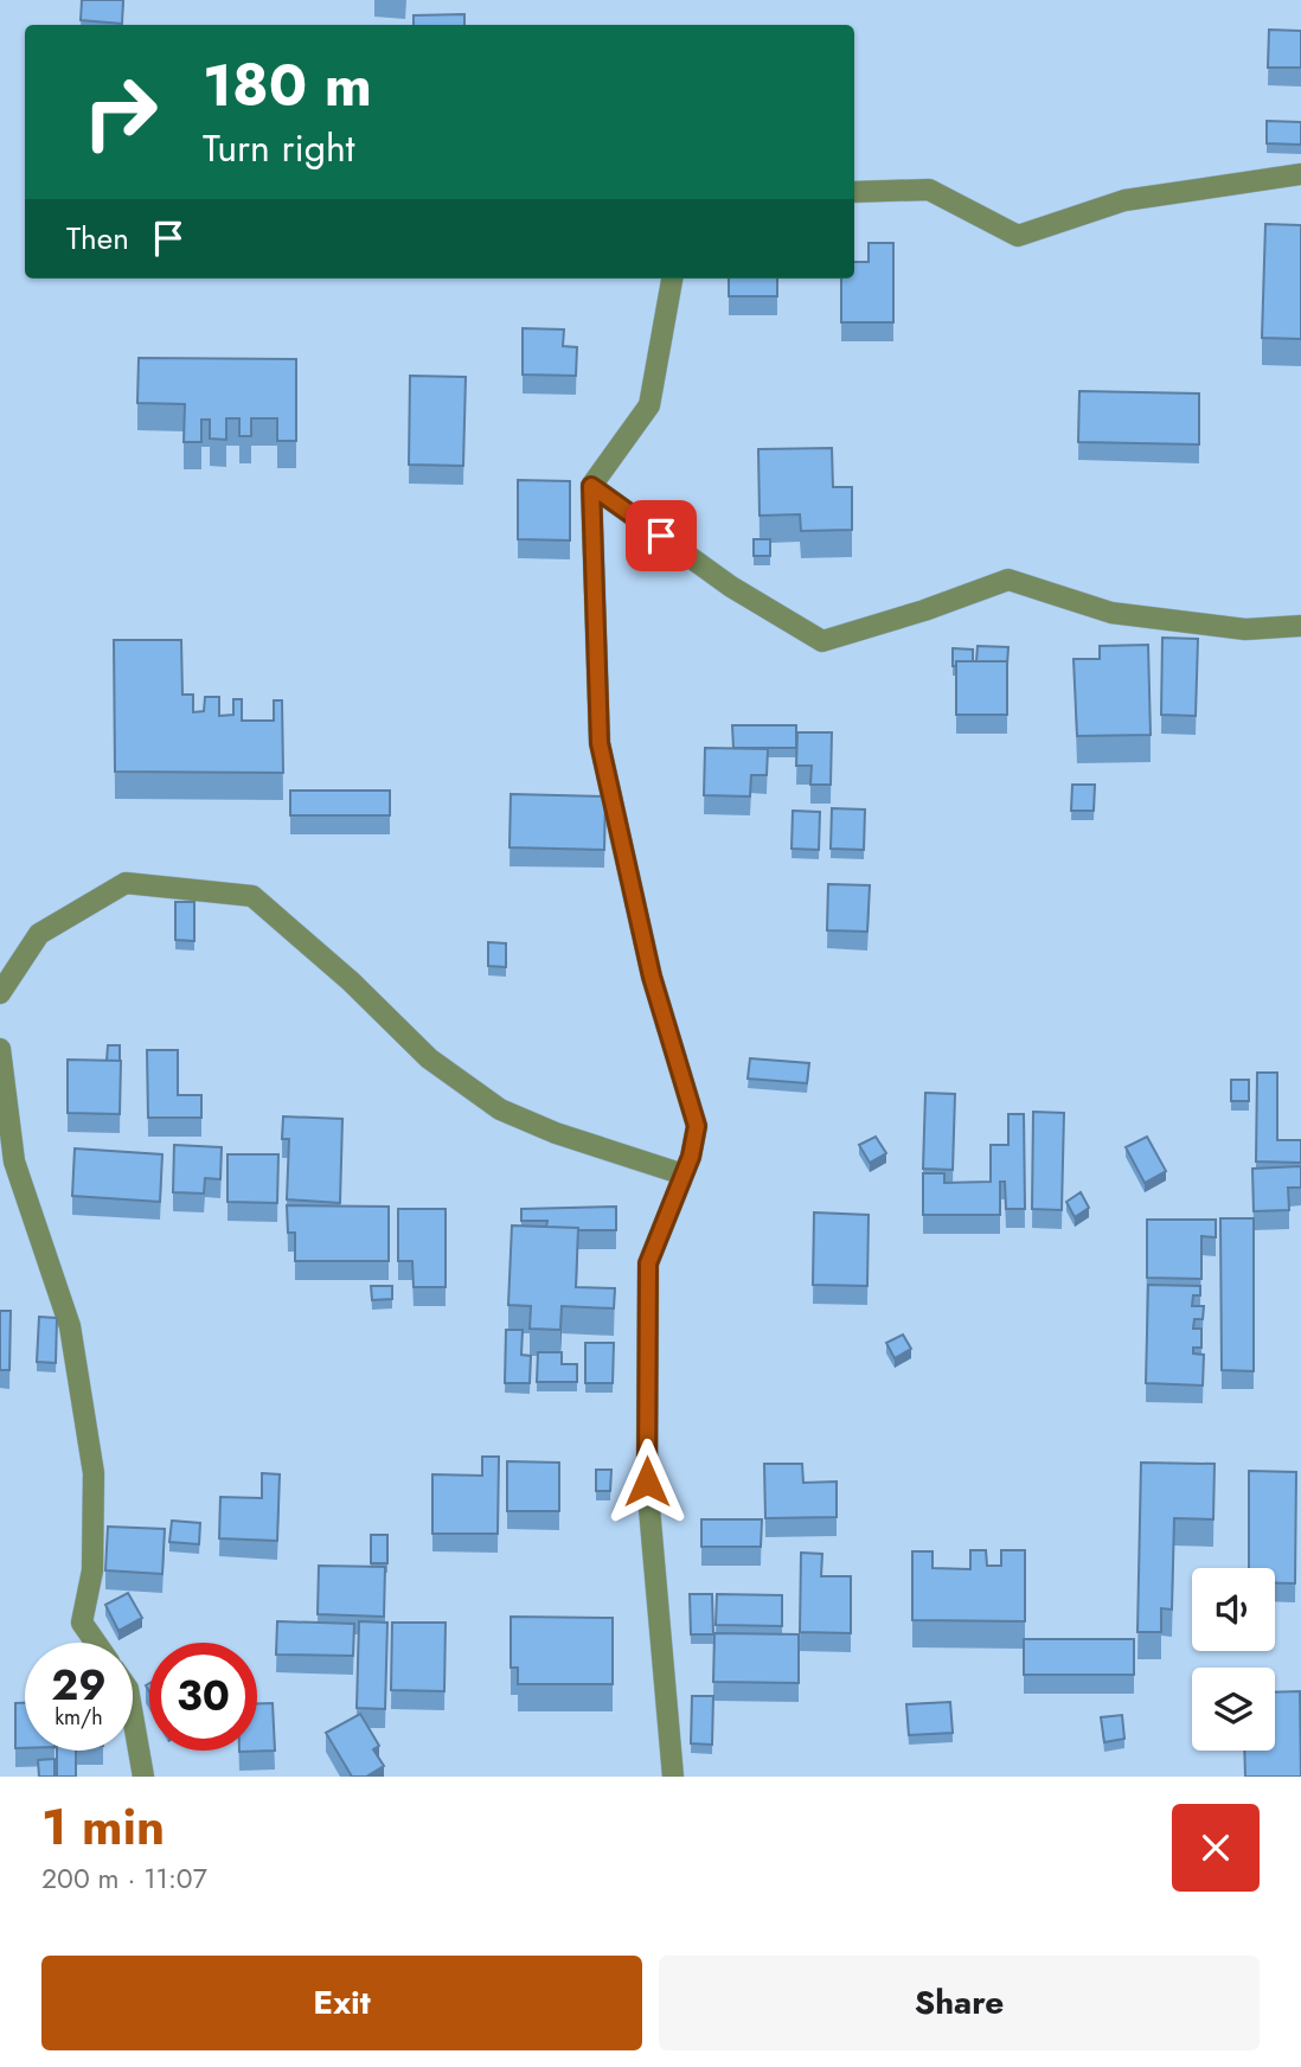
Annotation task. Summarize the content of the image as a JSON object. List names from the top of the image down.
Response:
{
  "page": {
    "turn": ["180 m", "Turn right"],
    "then": "Then",
    "speed": "29 km/h",
    "limit": "30",
    "heading": ["1 min", "200 m · 11:07"],
    "buttons": ["Exit", "Share"]
  }
}
